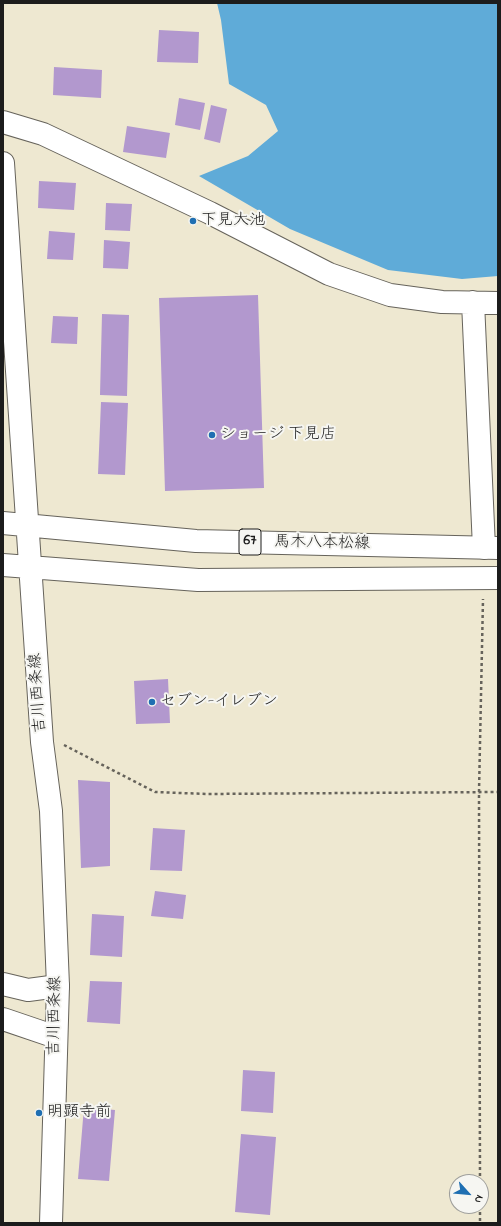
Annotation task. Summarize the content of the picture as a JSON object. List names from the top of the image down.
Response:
{
  "streets": {
    "main road": ["67", "馬木八本松線", "吉川西条線"]
  },
  "crossings": [
    ["馬木八本松線", "吉川西条線"]
  ],
  "places": [
    "下見大池",
    "ショージ 下見店",
    "セブン-イレブン",
    "明顕寺前"
  ],
  "north": "bottom right"
}
